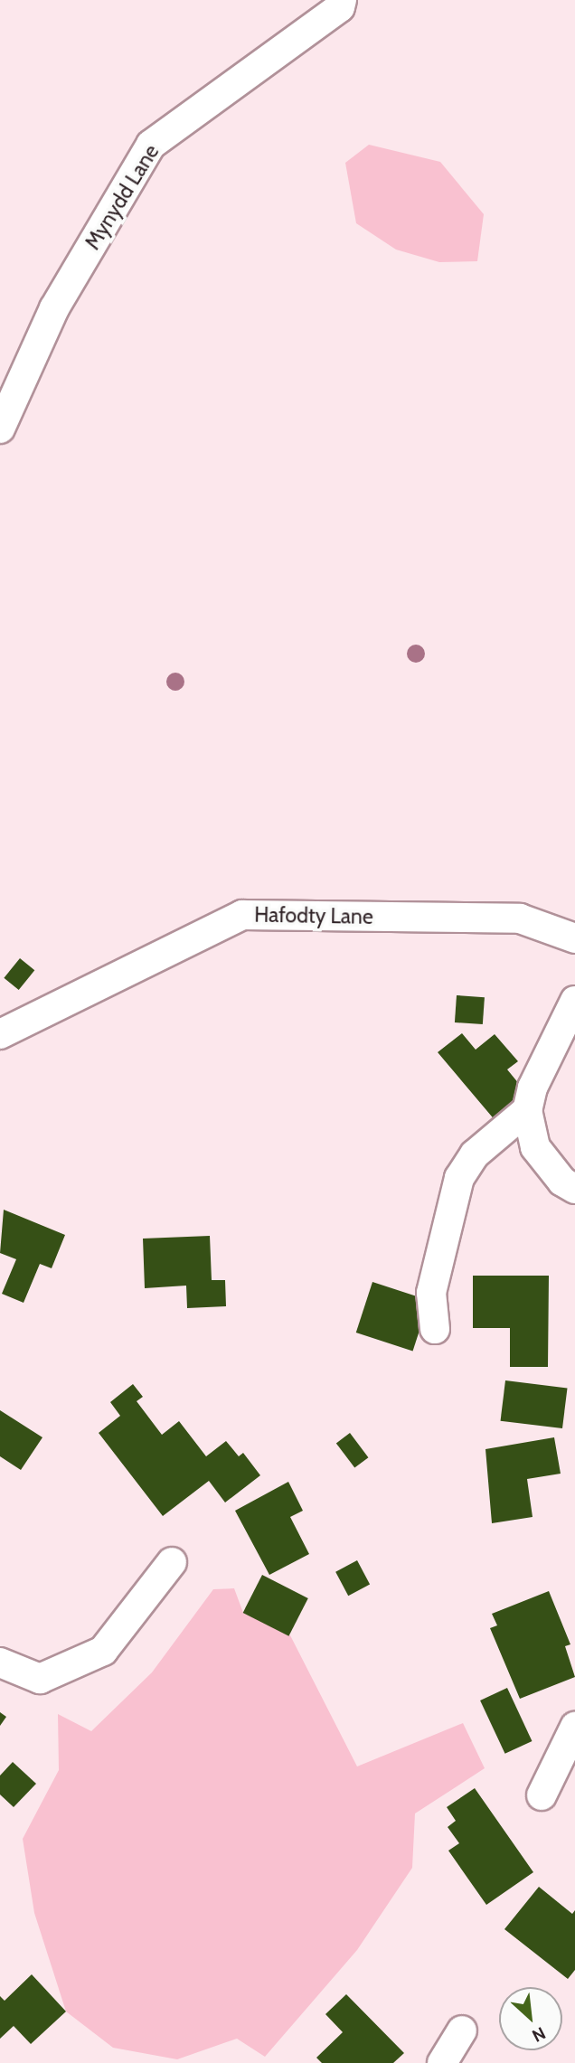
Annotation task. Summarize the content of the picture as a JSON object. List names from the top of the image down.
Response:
{
  "streets": {
    "street": ["Mynydd Lane", "Hafodty Lane"]
  },
  "north": "bottom right"
}
